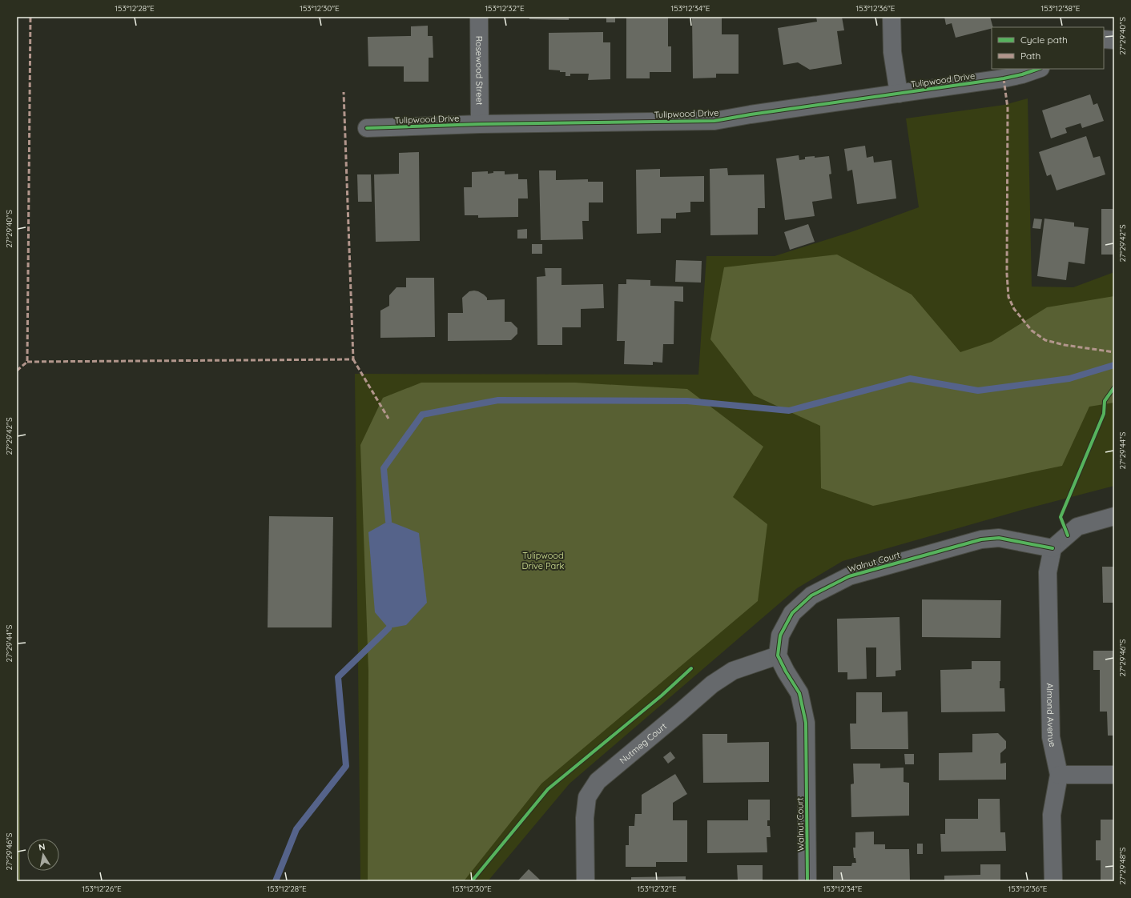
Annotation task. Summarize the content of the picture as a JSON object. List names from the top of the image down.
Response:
{
  "streets": {
    "street": [
      "Rosewood Street",
      "Tulipwood Drive",
      "Walnut Court",
      "Almond Avenue",
      "Nutmeg Court"
    ]
  },
  "crossings": [
    ["Rosewood Street", "Tulipwood Drive"],
    ["Walnut Court", "Almond Avenue"],
    ["Walnut Court", "Nutmeg Court"]
  ],
  "parks": ["Tulipwood Drive Park"],
  "legend": ["Cycle path", "Path"],
  "north": "top",
  "coordinates": [
    "153°12'28\"E",
    "153°12'30\"E",
    "153°12'32\"E",
    "153°12'34\"E",
    "153°12'36\"E",
    "153°12'38\"E",
    "27°29'40\"S",
    "27°29'42\"S",
    "27°29'44\"S",
    "27°29'46\"S",
    "27°29'48\"S",
    "153°12'26\"E"
  ]
}
